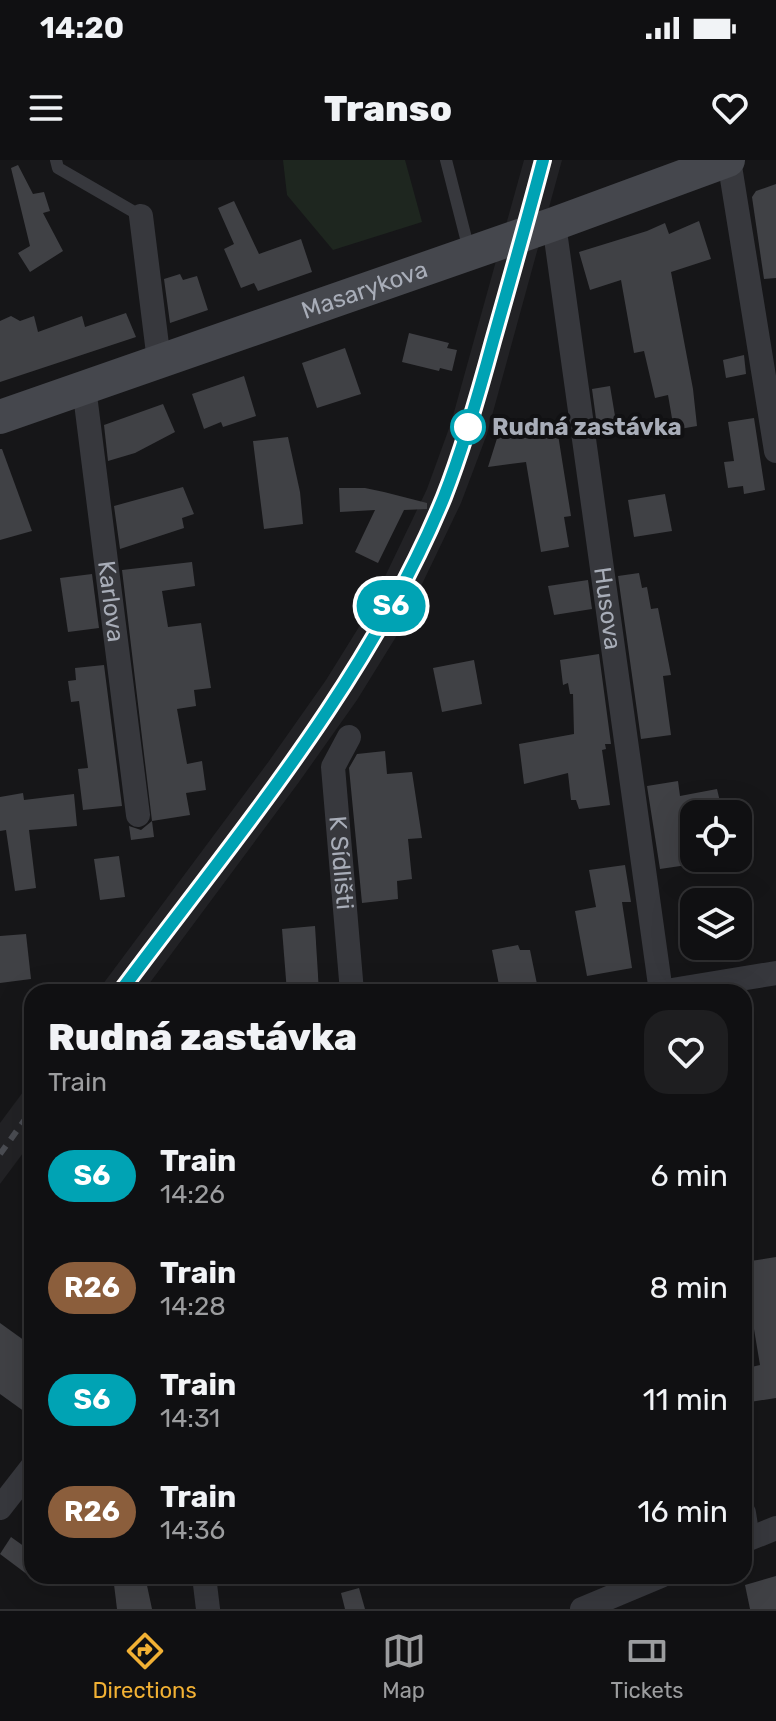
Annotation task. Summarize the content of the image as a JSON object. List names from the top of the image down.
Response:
{
  "streets": {
    "main road": ["Masarykova"],
    "street": ["Karlova", "Husova", "K Sídlišti"]
  },
  "crossings": [
    ["Masarykova", "Karlova"],
    ["Masarykova", "Husova"]
  ],
  "places": ["Rudná zastávka"],
  "page": {
    "status": "14:20",
    "header": "Transo",
    "on_map": "S6",
    "heading": ["Rudná zastávka", "Train"],
    "list": [
      {
        "mark": "S6",
        "name": "Train",
        "note": "14:26",
        "value": "6 min"
      },
      {
        "mark": "R26",
        "name": "Train",
        "note": "14:28",
        "value": "8 min"
      },
      {
        "mark": "S6",
        "name": "Train",
        "note": "14:31",
        "value": "11 min"
      },
      {
        "mark": "R26",
        "name": "Train",
        "note": "14:36",
        "value": "16 min"
      }
    ],
    "tabs": ["Directions", "Map", "Tickets"]
  }
}
